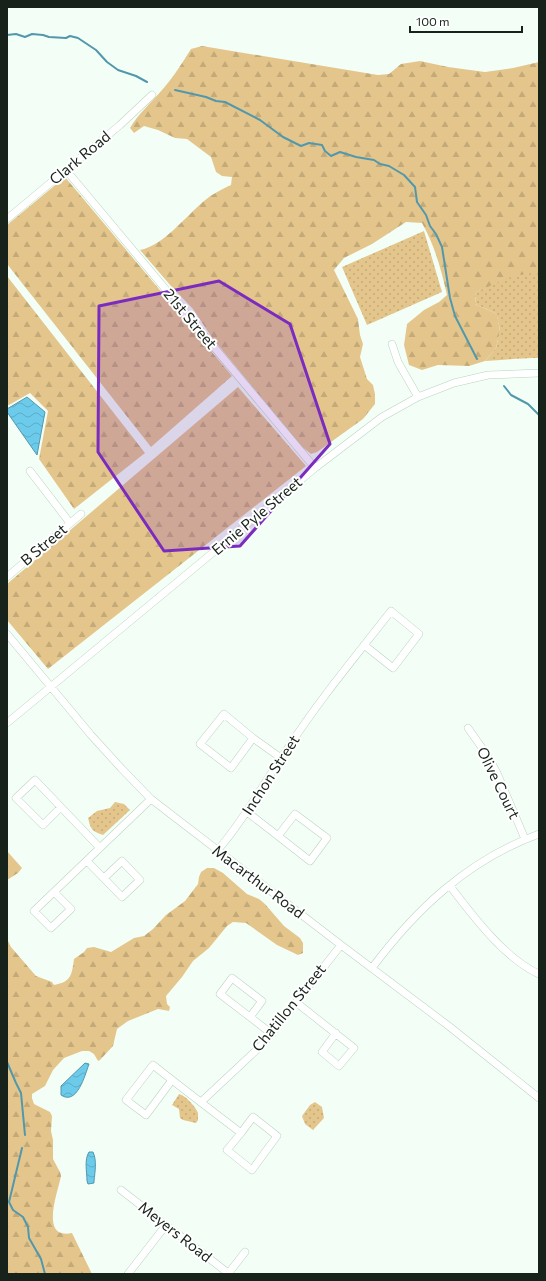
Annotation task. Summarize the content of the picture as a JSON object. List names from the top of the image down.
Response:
{
  "streets": {
    "street": [
      "Clark Road",
      "21st Street",
      "Ernie Pyle Street",
      "B Street",
      "Inchon Street",
      "Olive Court",
      "Macarthur Road",
      "Chatillon Street",
      "Meyers Road"
    ]
  },
  "crossings": [
    ["Clark Road", "21st Street"],
    ["21st Street", "Ernie Pyle Street"],
    ["Ernie Pyle Street", "Macarthur Road"],
    ["Inchon Street", "Macarthur Road"],
    ["Macarthur Road", "Chatillon Street"]
  ],
  "scale_bar": "100 m"
}
